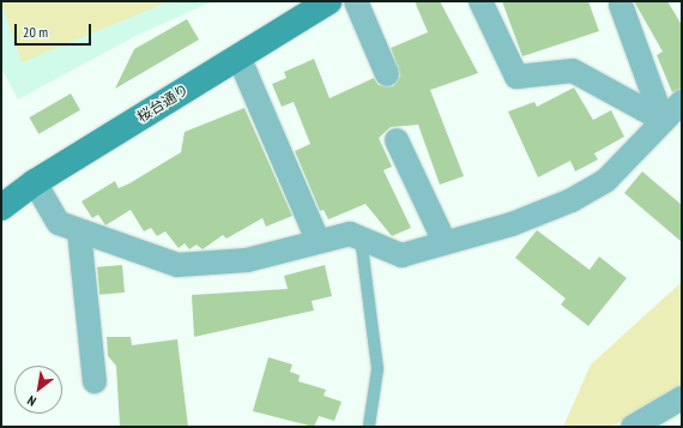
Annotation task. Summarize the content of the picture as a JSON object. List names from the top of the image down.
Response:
{
  "streets": {
    "street": ["桜台通り"]
  },
  "scale_bar": "20 m",
  "north": "bottom left"
}
